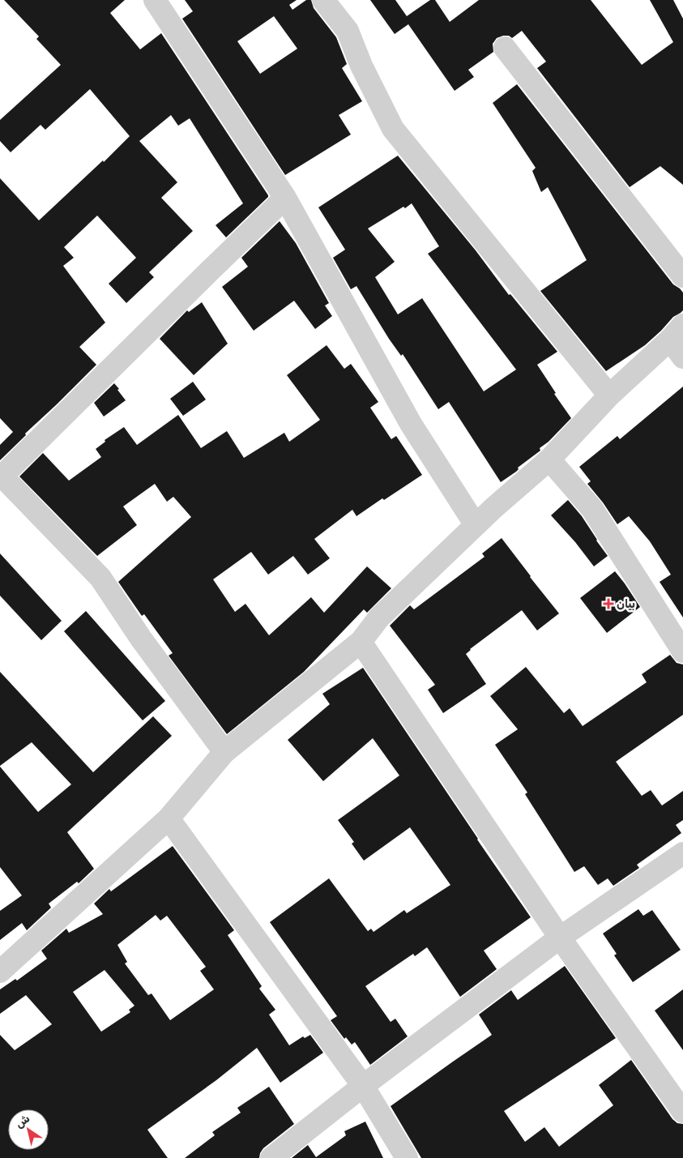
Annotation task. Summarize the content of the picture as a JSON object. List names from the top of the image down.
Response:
{
  "places": {
    "health": ["بيان"]
  },
  "north": "top left"
}
